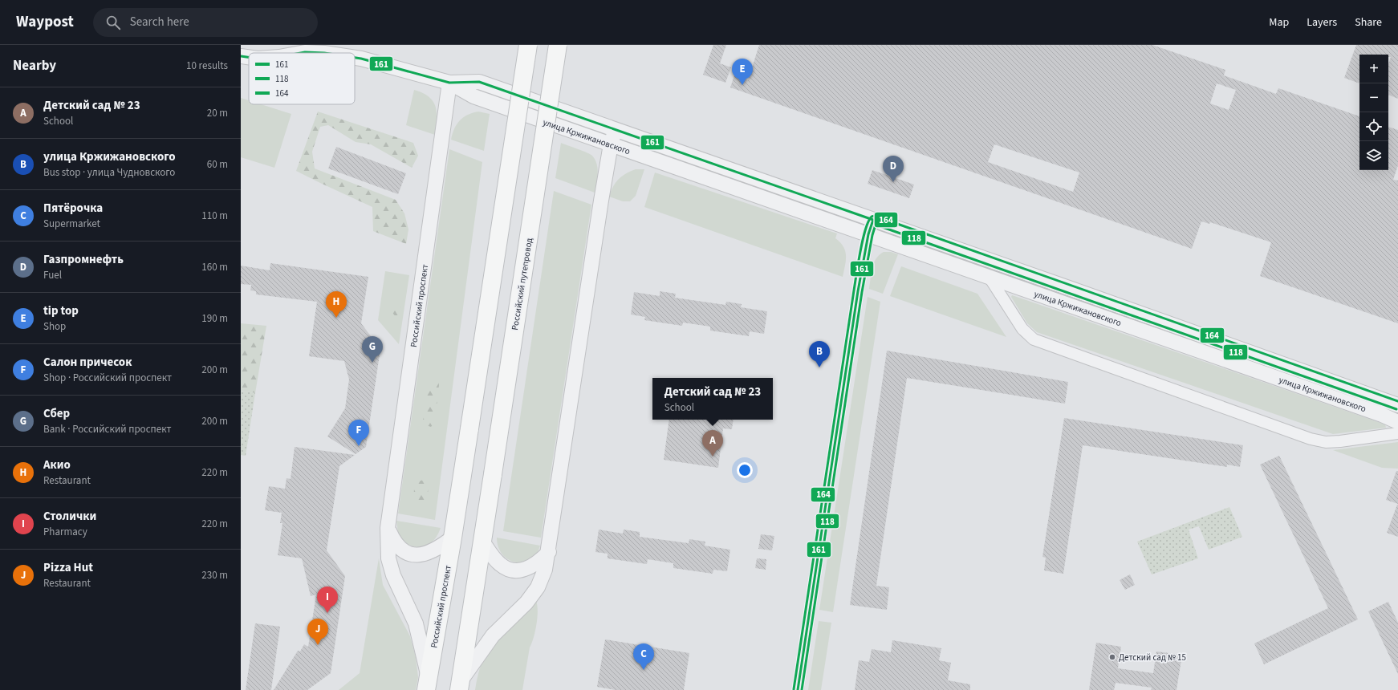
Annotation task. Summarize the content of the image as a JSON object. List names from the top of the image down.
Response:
{
  "streets": {
    "main road": ["Российский путепровод", "Российский проспект"],
    "street": ["улица Кржижановского"]
  },
  "crossings": [
    ["улица Кржижановского", "Российский проспект"]
  ],
  "places": ["Детский сад № 15"],
  "lines": ["transit line 161", "transit line 164", "transit line 118"],
  "legend": ["161", "118", "164"],
  "page": {
    "header": "Waypost",
    "search": "Search here",
    "nav": ["Map", "Layers", "Share"],
    "heading": ["Nearby", "10 results"],
    "map_buttons": ["+", "−"],
    "pins": [
      "E",
      "D",
      "H",
      "G",
      "B",
      "F",
      "A",
      "I",
      "J",
      "C"
    ],
    "list": [
      {
        "mark": "A",
        "name": "Детский сад № 23",
        "note": "School",
        "value": "20 m"
      },
      {
        "mark": "B",
        "name": "улица Кржижановского",
        "note": "Bus stop · улица Чудновского",
        "value": "60 m"
      },
      {
        "mark": "C",
        "name": "Пятёрочка",
        "note": "Supermarket",
        "value": "110 m"
      },
      {
        "mark": "D",
        "name": "Газпромнефть",
        "note": "Fuel",
        "value": "160 m"
      },
      {
        "mark": "E",
        "name": "tip top",
        "note": "Shop",
        "value": "190 m"
      },
      {
        "mark": "F",
        "name": "Салон причесок",
        "note": "Shop · Российский проспект",
        "value": "200 m"
      },
      {
        "mark": "G",
        "name": "Сбер",
        "note": "Bank · Российский проспект",
        "value": "200 m"
      },
      {
        "mark": "H",
        "name": "Акио",
        "note": "Restaurant",
        "value": "220 m"
      },
      {
        "mark": "I",
        "name": "Столички",
        "note": "Pharmacy",
        "value": "220 m"
      },
      {
        "mark": "J",
        "name": "Pizza Hut",
        "note": "Restaurant",
        "value": "230 m"
      }
    ],
    "popup": ["Детский сад № 23", "School"]
  }
}
